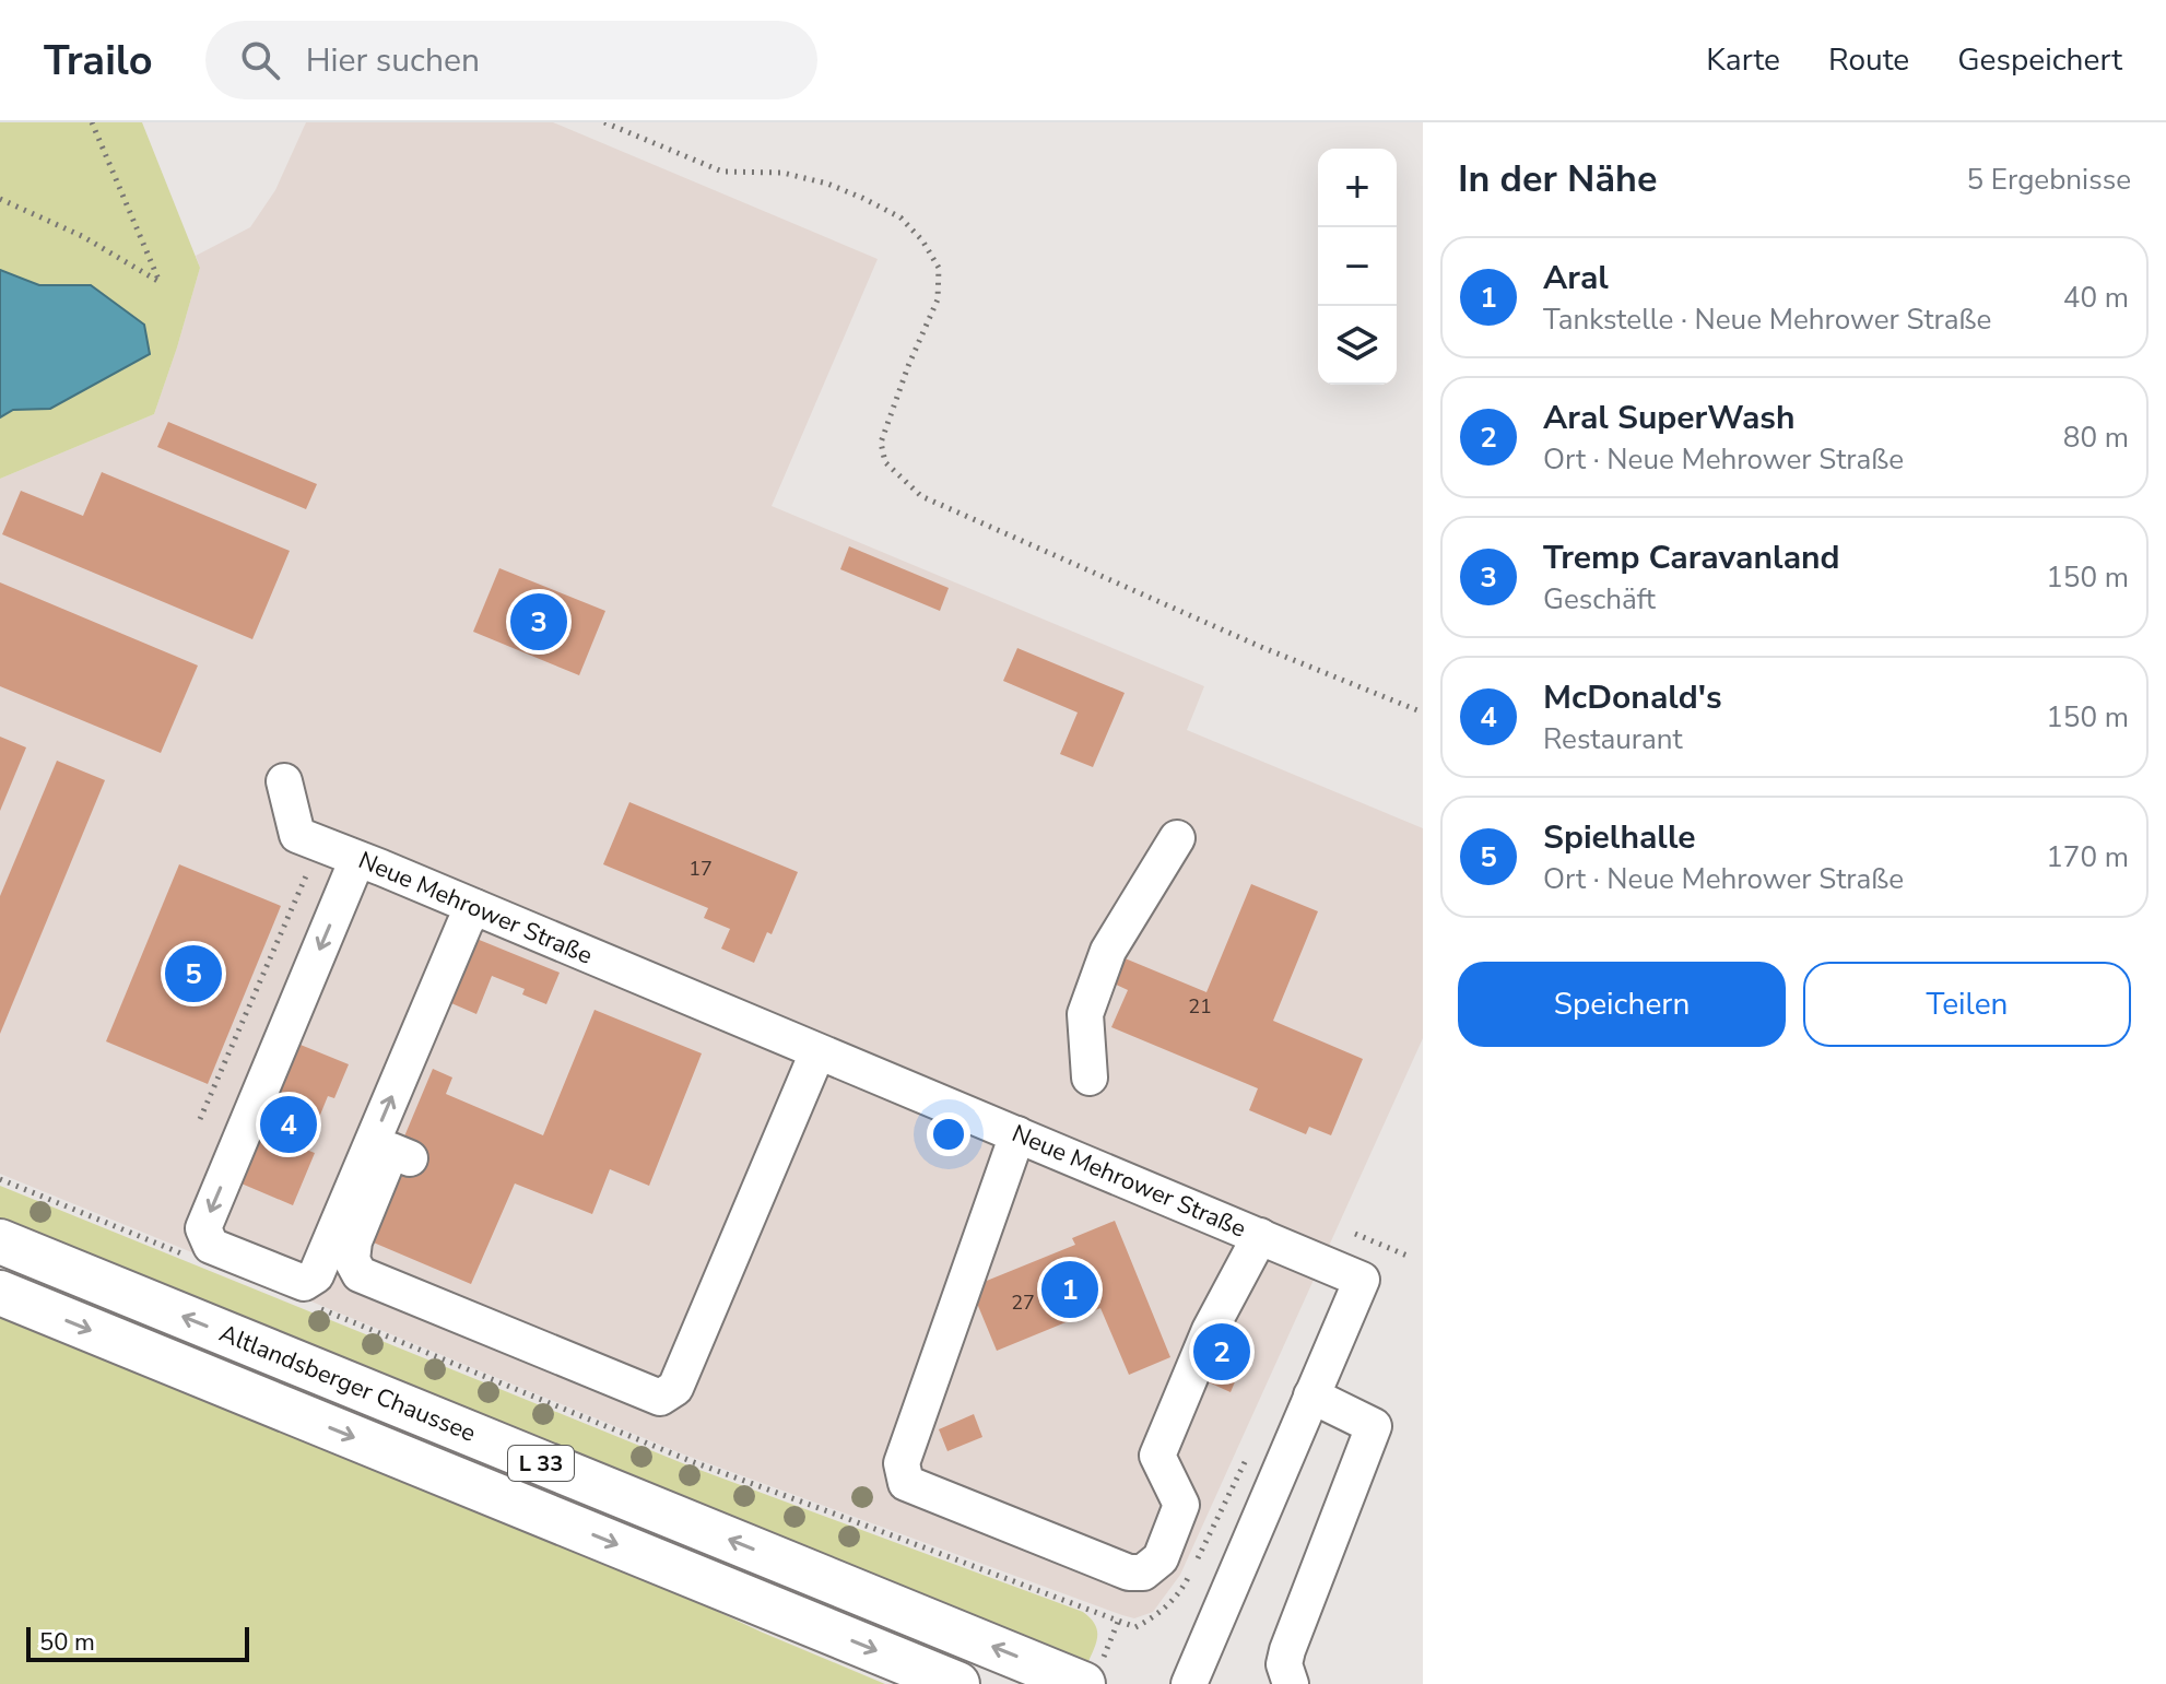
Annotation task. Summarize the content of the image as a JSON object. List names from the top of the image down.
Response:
{
  "streets": {
    "main road": ["Altlandsberger Chaussee", "L 33"],
    "street": ["Neue Mehrower Straße"]
  },
  "house_numbers": ["17", "21", "27"],
  "scale_bar": "50 m",
  "page": {
    "header": "Trailo",
    "search": "Hier suchen",
    "nav": ["Karte", "Route", "Gespeichert"],
    "heading": ["In der Nähe", "5 Ergebnisse"],
    "map_buttons": ["+", "−"],
    "list": [
      {
        "mark": "1",
        "name": "Aral",
        "note": "Tankstelle · Neue Mehrower Straße",
        "value": "40 m"
      },
      {
        "mark": "2",
        "name": "Aral SuperWash",
        "note": "Ort · Neue Mehrower Straße",
        "value": "80 m"
      },
      {
        "mark": "3",
        "name": "Tremp Caravanland",
        "note": "Geschäft",
        "value": "150 m"
      },
      {
        "mark": "4",
        "name": "McDonald's",
        "note": "Restaurant",
        "value": "150 m"
      },
      {
        "mark": "5",
        "name": "Spielhalle",
        "note": "Ort · Neue Mehrower Straße",
        "value": "170 m"
      }
    ],
    "pins": [
      "3",
      "5",
      "4",
      "1",
      "2"
    ],
    "buttons": ["Speichern", "Teilen"],
    "scale": "50 m"
  }
}
